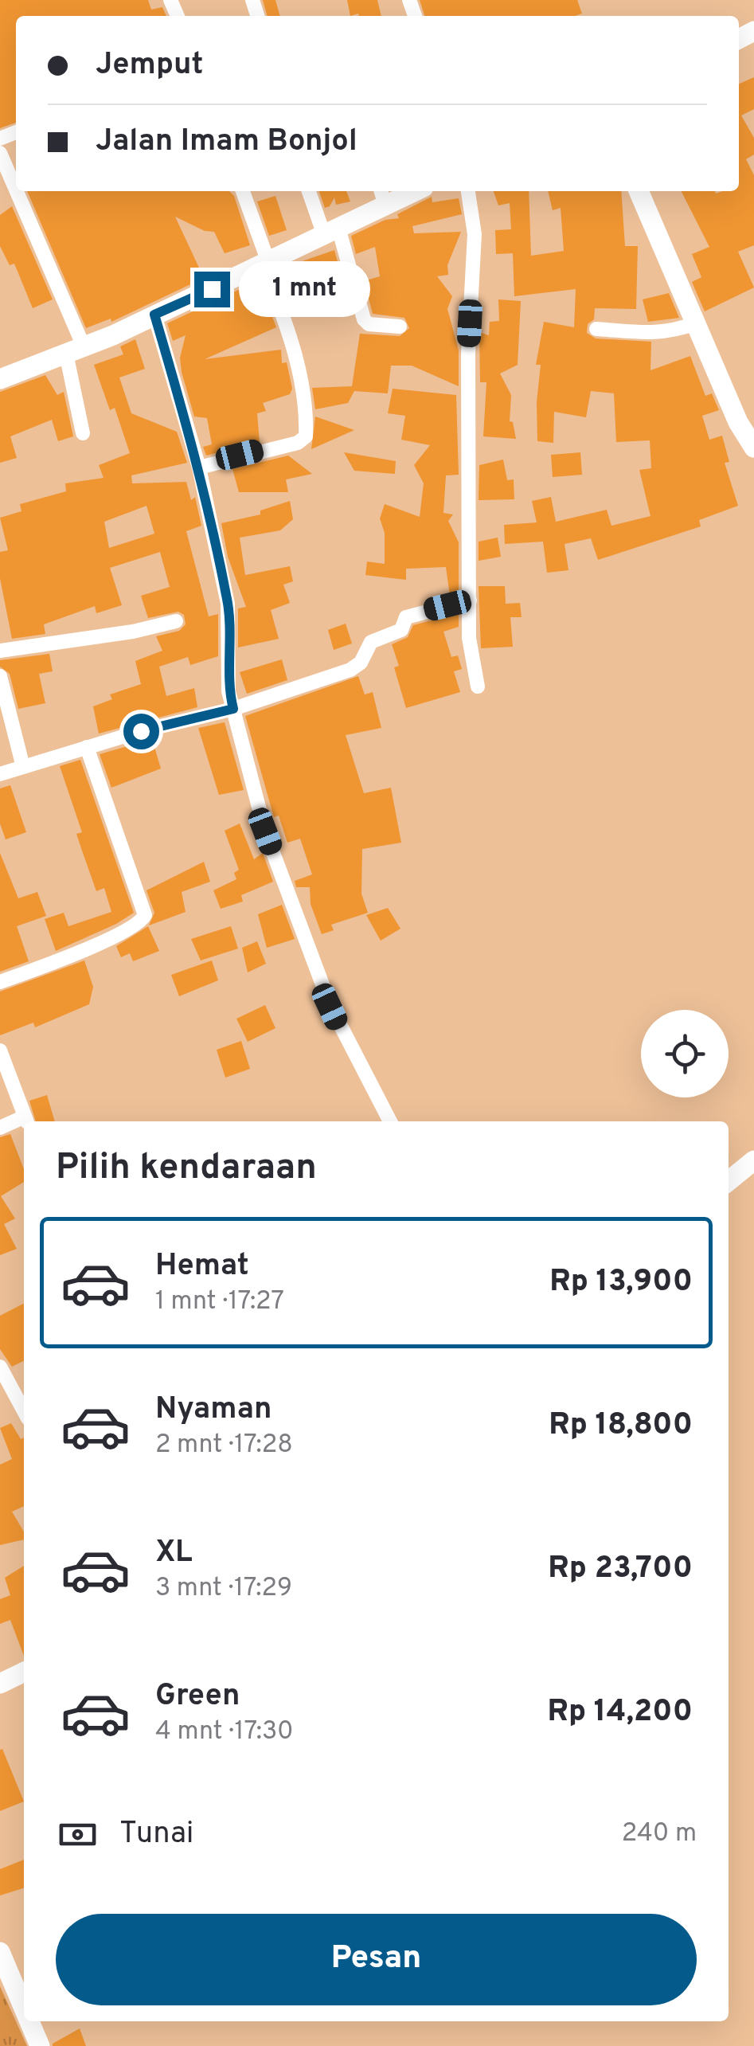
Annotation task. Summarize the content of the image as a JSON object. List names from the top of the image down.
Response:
{
  "page": {
    "banner": ["Jemput", "Jalan Imam Bonjol"],
    "bubble": "1 mnt",
    "heading": "Pilih kendaraan",
    "list": [
      {
        "name": "Hemat",
        "note": "1 mnt · 17:27",
        "value": "Rp 13,900"
      },
      {
        "name": "Nyaman",
        "note": "2 mnt · 17:28",
        "value": "Rp 18,800"
      },
      {
        "name": "XL",
        "note": "3 mnt · 17:29",
        "value": "Rp 23,700"
      },
      {
        "name": "Green",
        "note": "4 mnt · 17:30",
        "value": "Rp 14,200"
      }
    ],
    "pay": ["Tunai", "240 m"],
    "buttons": "Pesan"
  }
}
